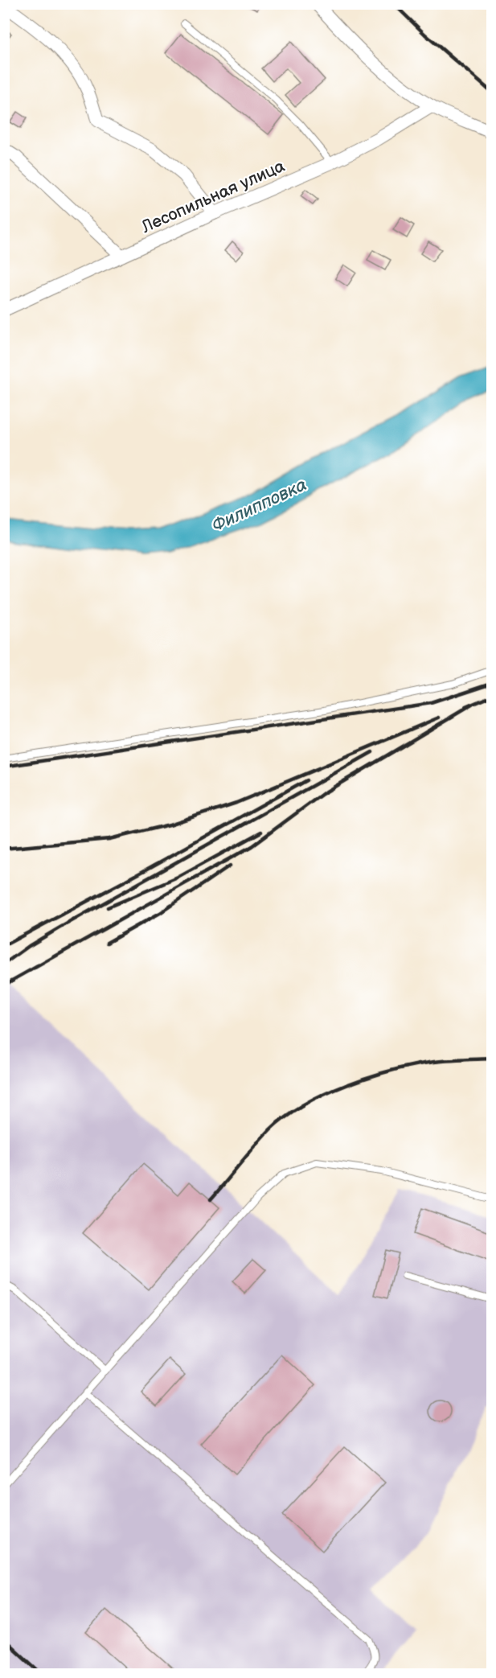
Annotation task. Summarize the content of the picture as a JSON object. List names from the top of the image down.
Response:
{
  "streets": {
    "street": ["Лесопильная улица"]
  },
  "water": ["Филипповка"]
}
